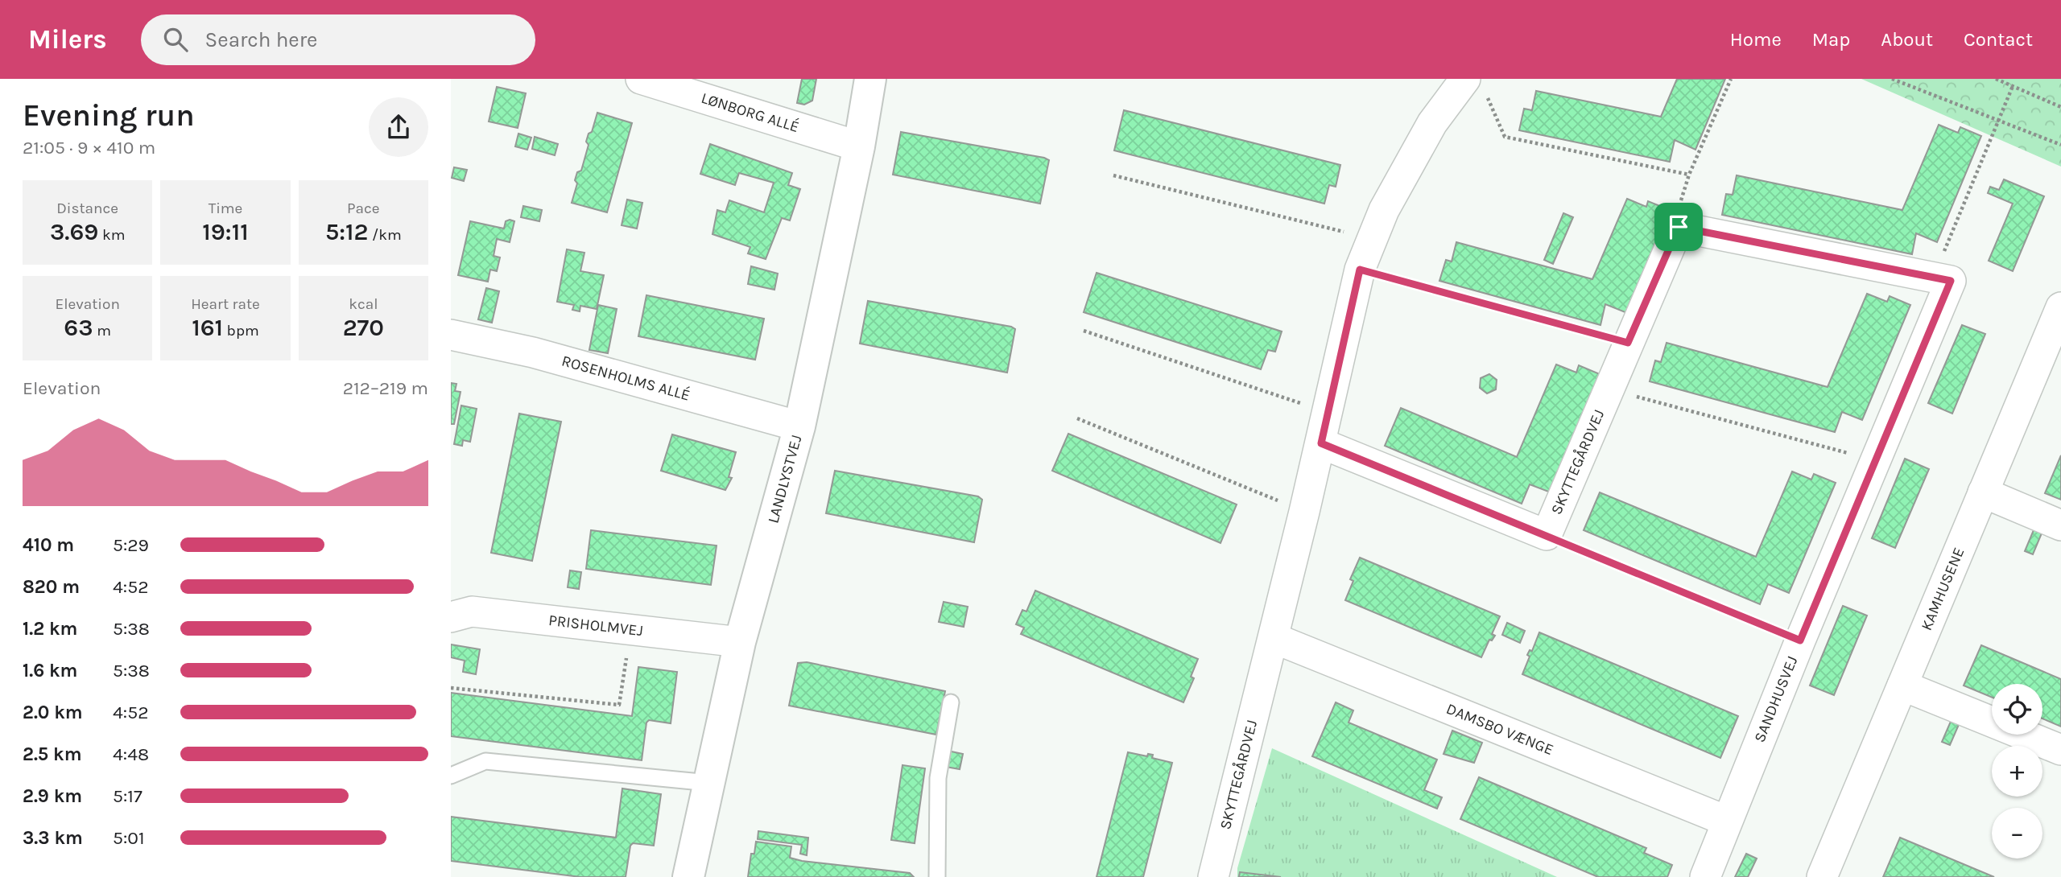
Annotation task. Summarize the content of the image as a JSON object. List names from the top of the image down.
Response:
{
  "streets": {
    "street": [
      "LØNBORG ALLÉ",
      "ROSENHOLMS ALLÉ",
      "SKYTTEGÅRDVEJ",
      "LANDLYSTVEJ",
      "KAMHUSENE",
      "PRISHOLMVEJ",
      "SANDHUSVEJ",
      "DAMSBO VÆNGE"
    ]
  },
  "crossings": [
    ["LØNBORG ALLÉ", "LANDLYSTVEJ"],
    ["ROSENHOLMS ALLÉ", "LANDLYSTVEJ"],
    ["SKYTTEGÅRDVEJ", "DAMSBO VÆNGE"],
    ["LANDLYSTVEJ", "PRISHOLMVEJ"],
    ["SANDHUSVEJ", "DAMSBO VÆNGE"]
  ],
  "page": {
    "header": "Milers",
    "search": "Search here",
    "nav": [
      "Home",
      "Map",
      "About",
      "Contact"
    ],
    "heading": ["Evening run", "21:05 · 9 × 410 m"],
    "stats": [
      ["Distance", "3.69 km"],
      ["Time", "19:11"],
      ["Pace", "5:12 /km"],
      ["Elevation", "63 m"],
      ["Heart rate", "161 bpm"],
      ["kcal", "270"]
    ],
    "chart": ["Elevation", "212–219 m"],
    "list": [
      {
        "name": "410 m",
        "note": "5:29"
      },
      {
        "name": "820 m",
        "note": "4:52"
      },
      {
        "name": "1.2 km",
        "note": "5:38"
      },
      {
        "name": "1.6 km",
        "note": "5:38"
      },
      {
        "name": "2.0 km",
        "note": "4:52"
      },
      {
        "name": "2.5 km",
        "note": "4:48"
      },
      {
        "name": "2.9 km",
        "note": "5:17"
      },
      {
        "name": "3.3 km",
        "note": "5:01"
      }
    ],
    "map_buttons": ["+", "−"]
  }
}
